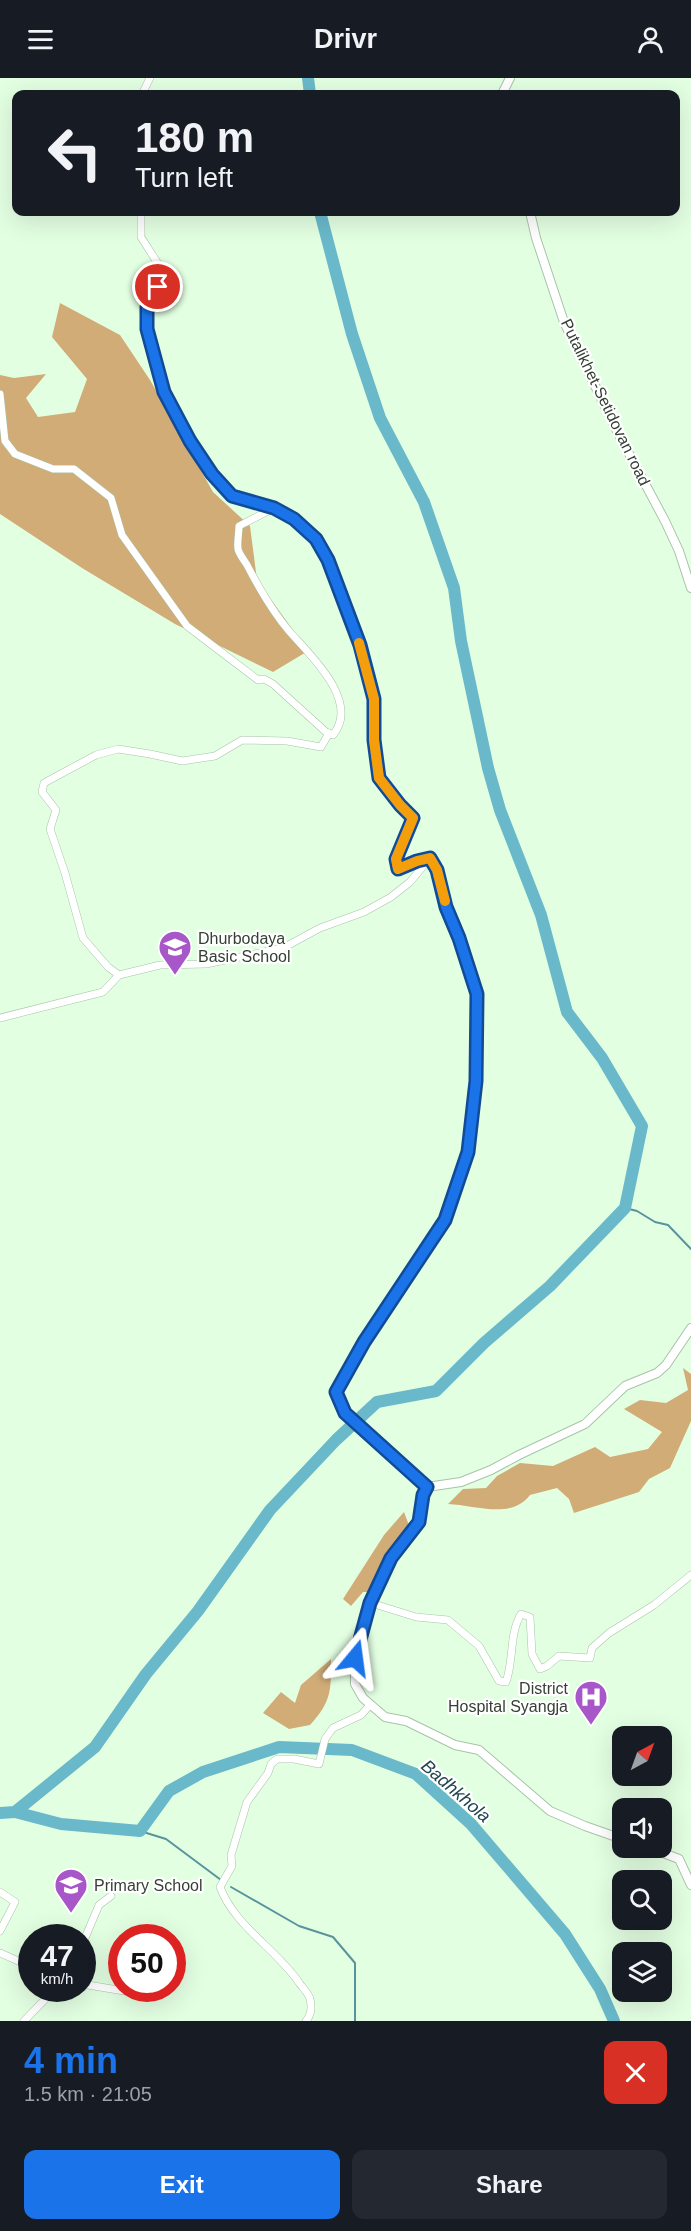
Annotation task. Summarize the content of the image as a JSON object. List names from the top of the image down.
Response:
{
  "streets": {
    "main road": ["Putalikhet-Setidovan road"]
  },
  "water": ["Badhkhola"],
  "places": {
    "school or university": ["Dhurbodaya Basic School", "Primary School"],
    "hospital": ["District Hospital Syangja"]
  },
  "north": "top right",
  "page": {
    "header": "Drivr",
    "turn": ["180 m", "Turn left"],
    "speed": "47 km/h",
    "limit": "50",
    "heading": ["4 min", "1.5 km · 21:05"],
    "buttons": ["Exit", "Share"]
  }
}
